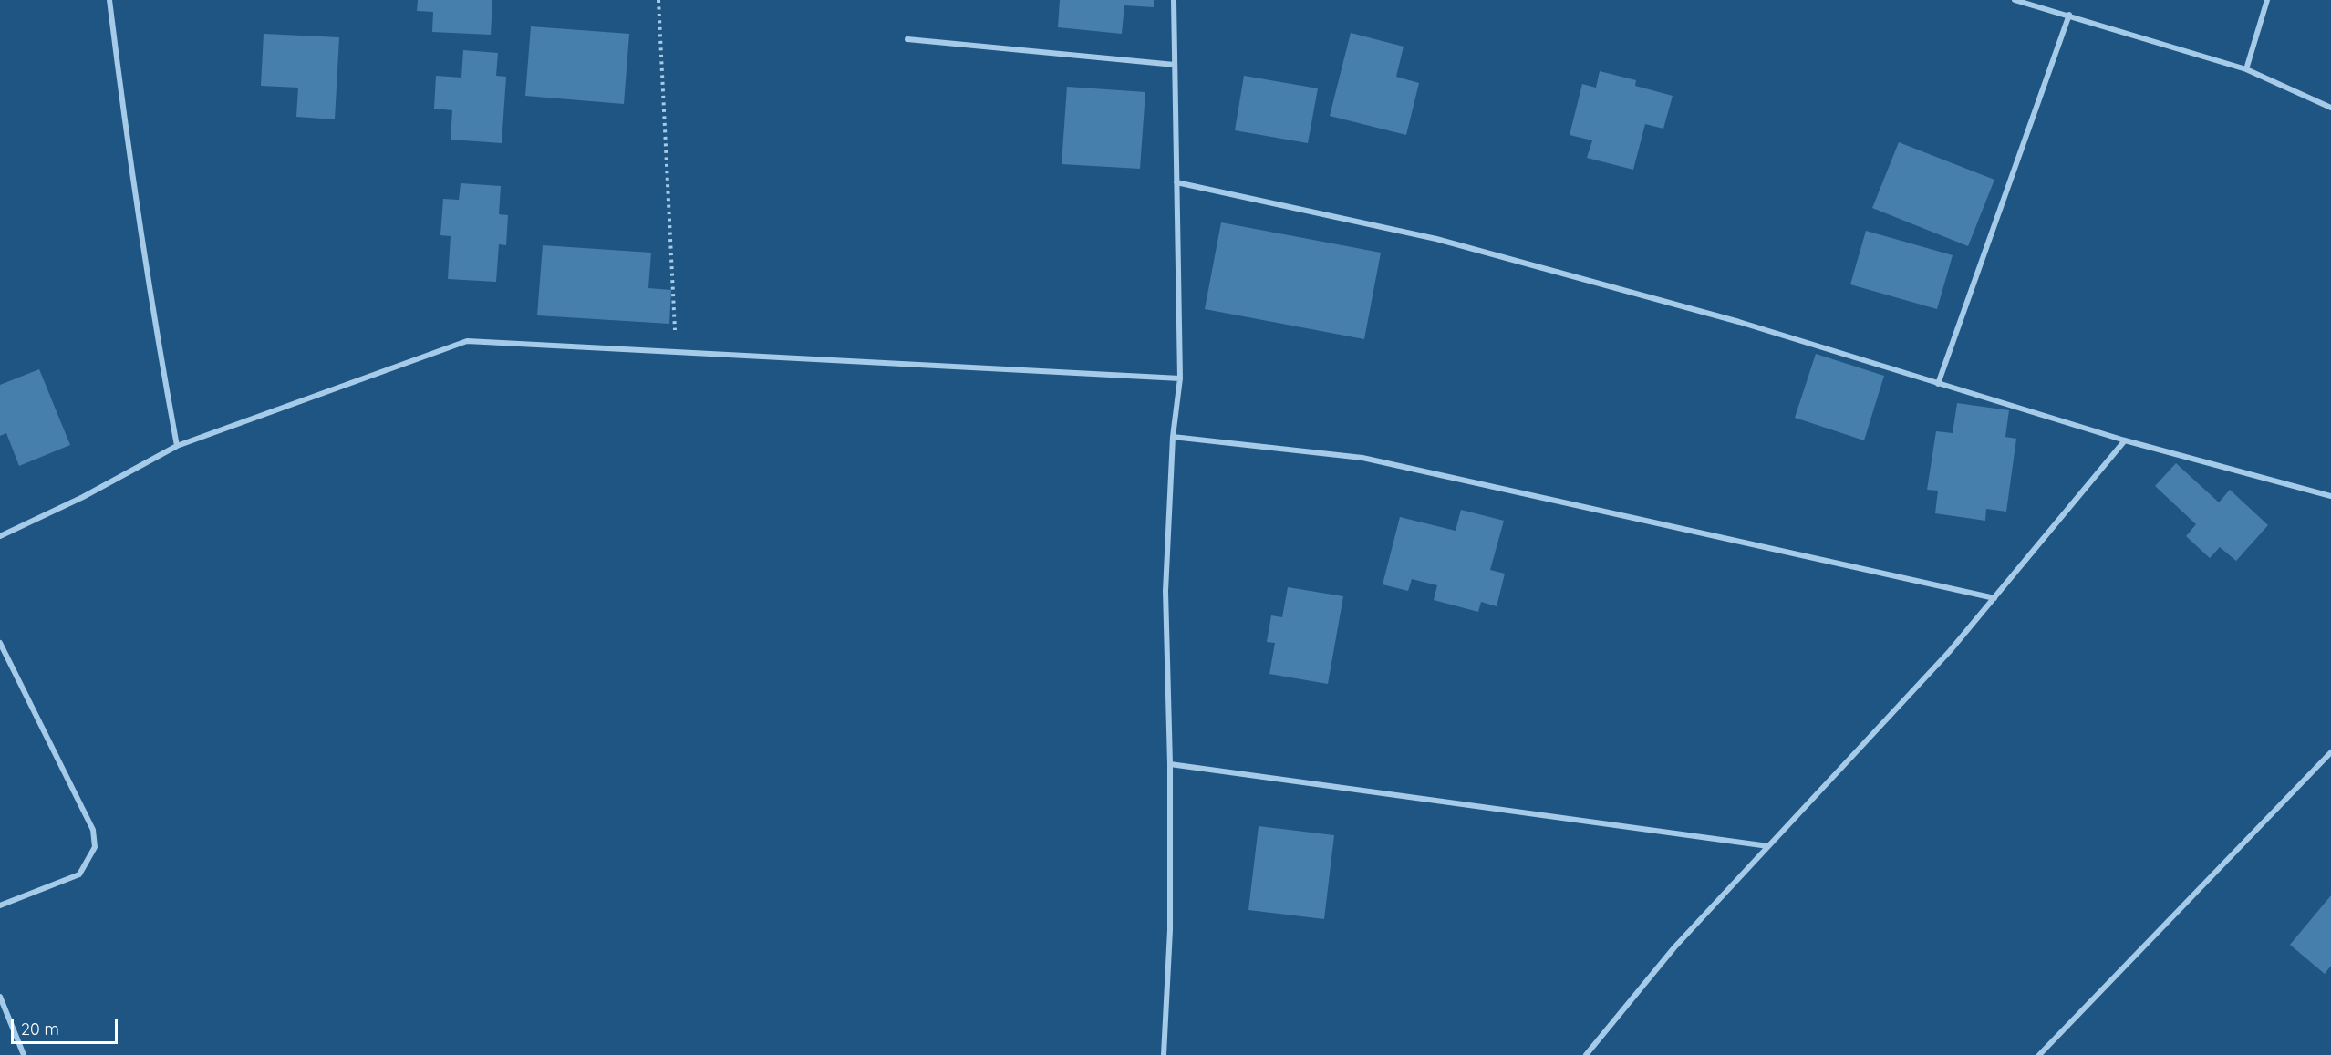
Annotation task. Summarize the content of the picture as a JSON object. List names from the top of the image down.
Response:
{
  "scale_bar": "20 m"
}
